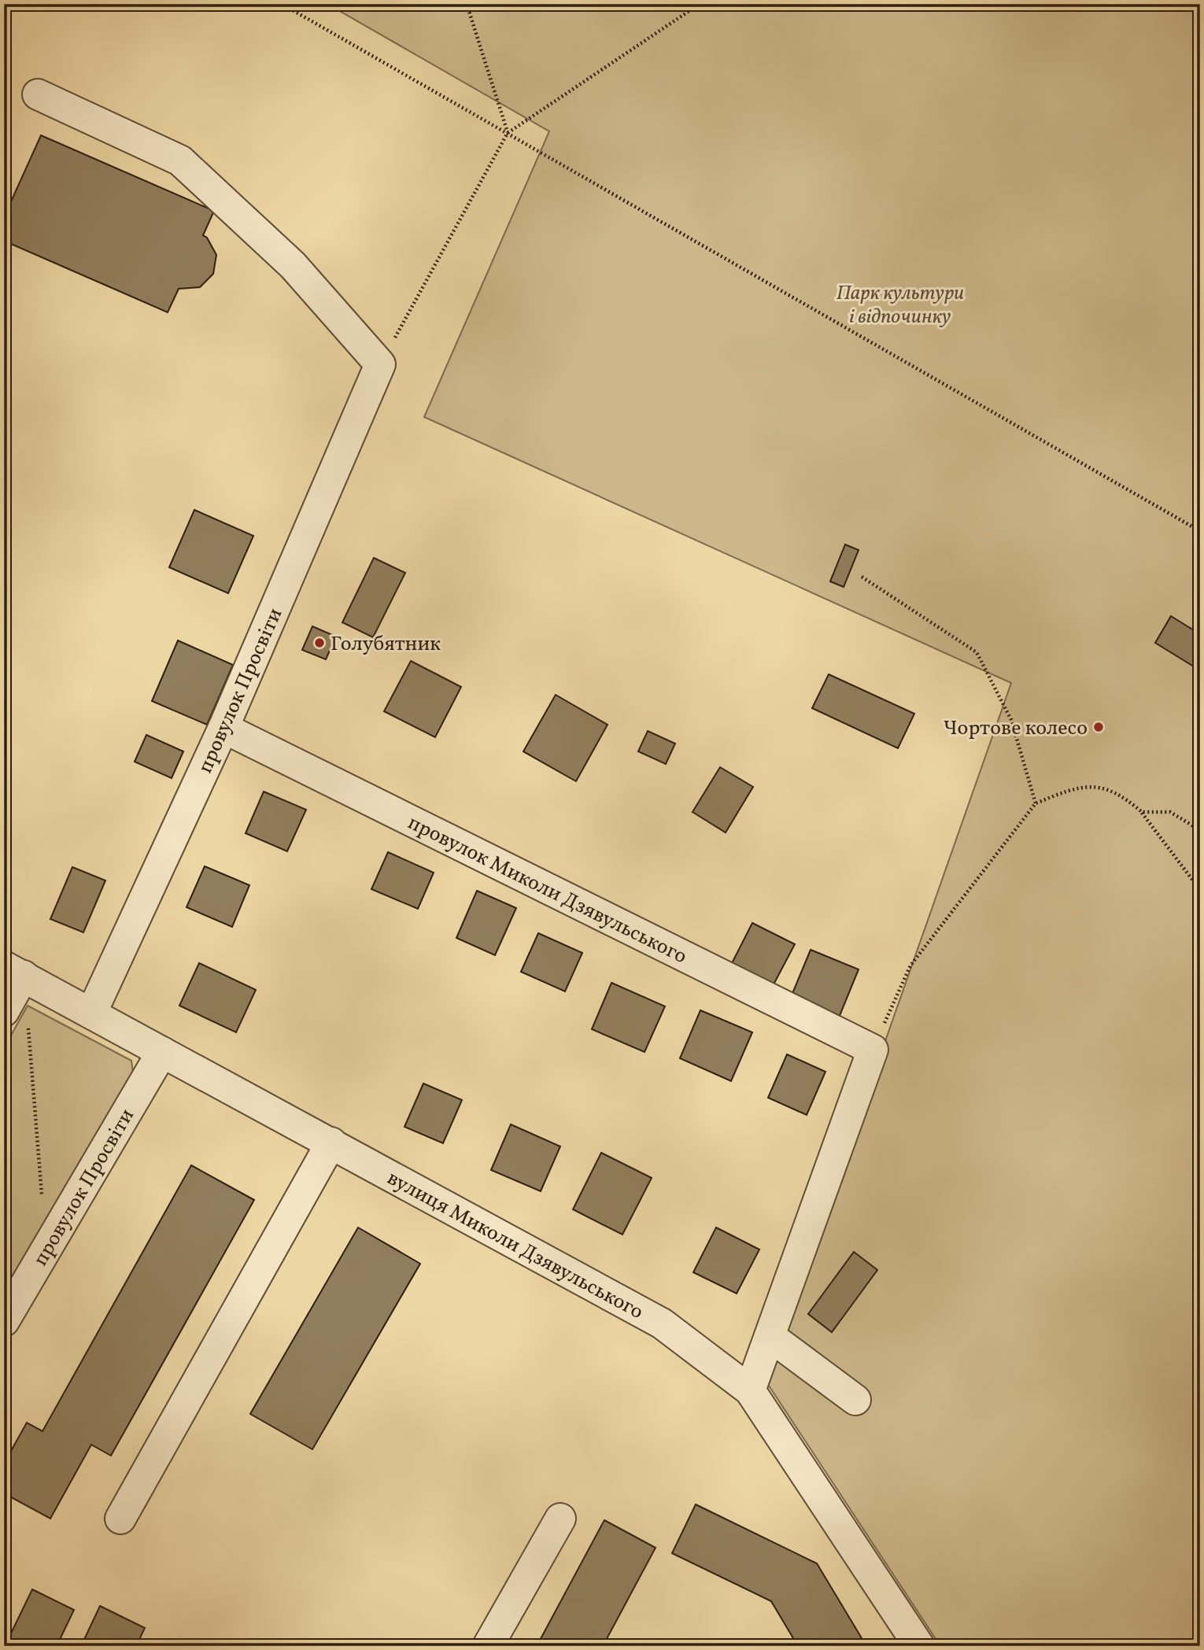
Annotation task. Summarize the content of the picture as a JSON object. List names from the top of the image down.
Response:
{
  "streets": {
    "street": ["провулок Просвіти", "провулок Миколи Дзявульського", "вулиця Миколи Дзявульського"]
  },
  "crossings": [
    ["провулок Просвіти", "провулок Миколи Дзявульського"],
    ["провулок Просвіти", "вулиця Миколи Дзявульського"]
  ],
  "parks": ["Парк культури і відпочинку"],
  "places": ["Голубятник", "Чортове колесо"]
}
